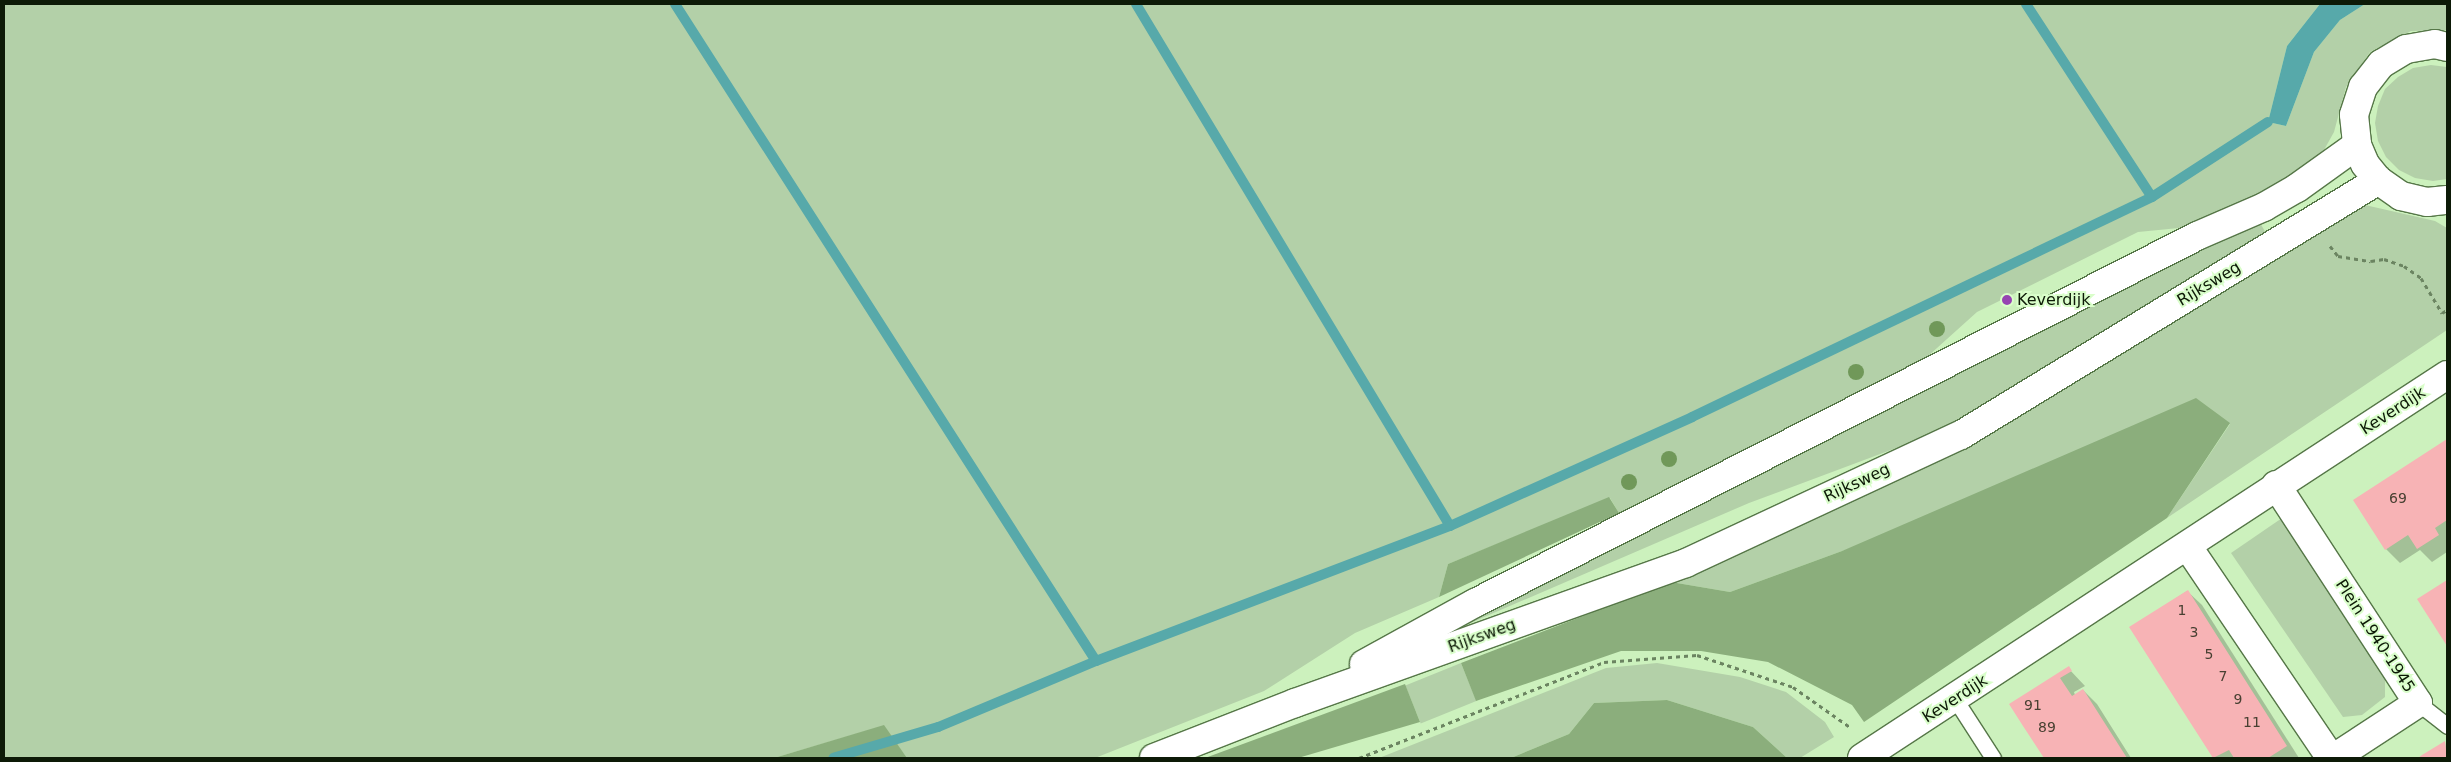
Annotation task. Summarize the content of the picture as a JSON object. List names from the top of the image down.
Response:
{
  "streets": {
    "main road": ["Rijksweg", "Keverdijk", "Plein 1940-1945"]
  },
  "crossings": [
    ["Keverdijk", "Plein 1940-1945"]
  ],
  "places": ["Keverdijk"],
  "house_numbers": [
    "69",
    "1",
    "3",
    "5",
    "7",
    "9",
    "91",
    "11",
    "89"
  ]
}
